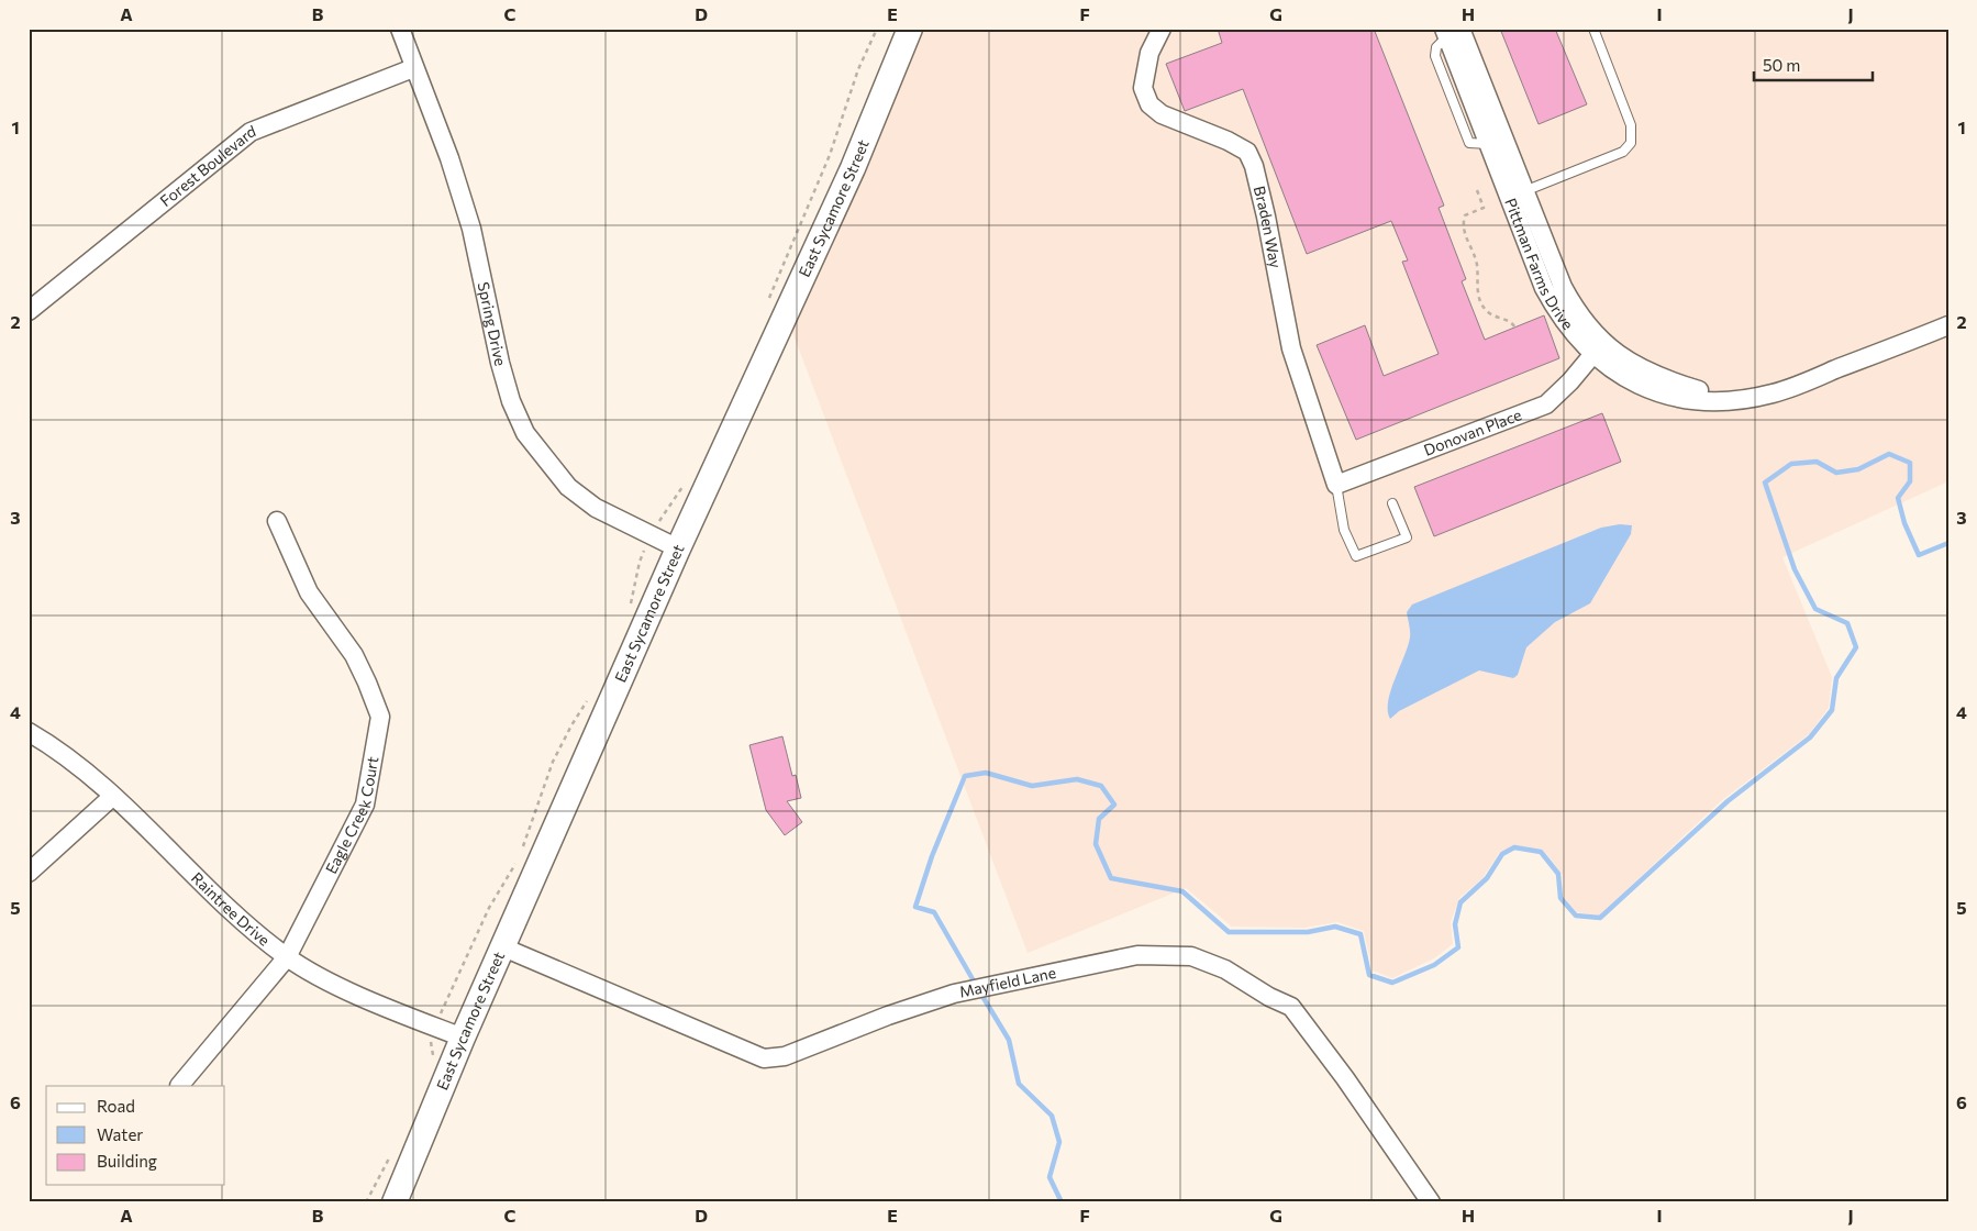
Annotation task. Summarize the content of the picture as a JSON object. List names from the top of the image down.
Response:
{
  "streets": {
    "main road": ["East Sycamore Street"],
    "street": [
      "Forest Boulevard",
      "Braden Way",
      "Pittman Farms Drive",
      "Spring Drive",
      "Donovan Place",
      "Eagle Creek Court",
      "Raintree Drive",
      "Mayfield Lane"
    ]
  },
  "crossings": [
    ["Forest Boulevard", "Spring Drive"],
    ["East Sycamore Street", "Spring Drive"],
    ["East Sycamore Street", "Raintree Drive"],
    ["East Sycamore Street", "Mayfield Lane"],
    ["Braden Way", "Donovan Place"],
    ["Pittman Farms Drive", "Donovan Place"],
    ["Eagle Creek Court", "Raintree Drive"]
  ],
  "legend": ["Road", "Water", "Building"],
  "scale_bar": "50 m",
  "grid": {
    "columns": [
      "A",
      "B",
      "C",
      "D",
      "E",
      "F",
      "G",
      "H",
      "I",
      "J"
    ],
    "rows": [
      "1",
      "2",
      "3",
      "4",
      "5",
      "6"
    ]
  }
}
